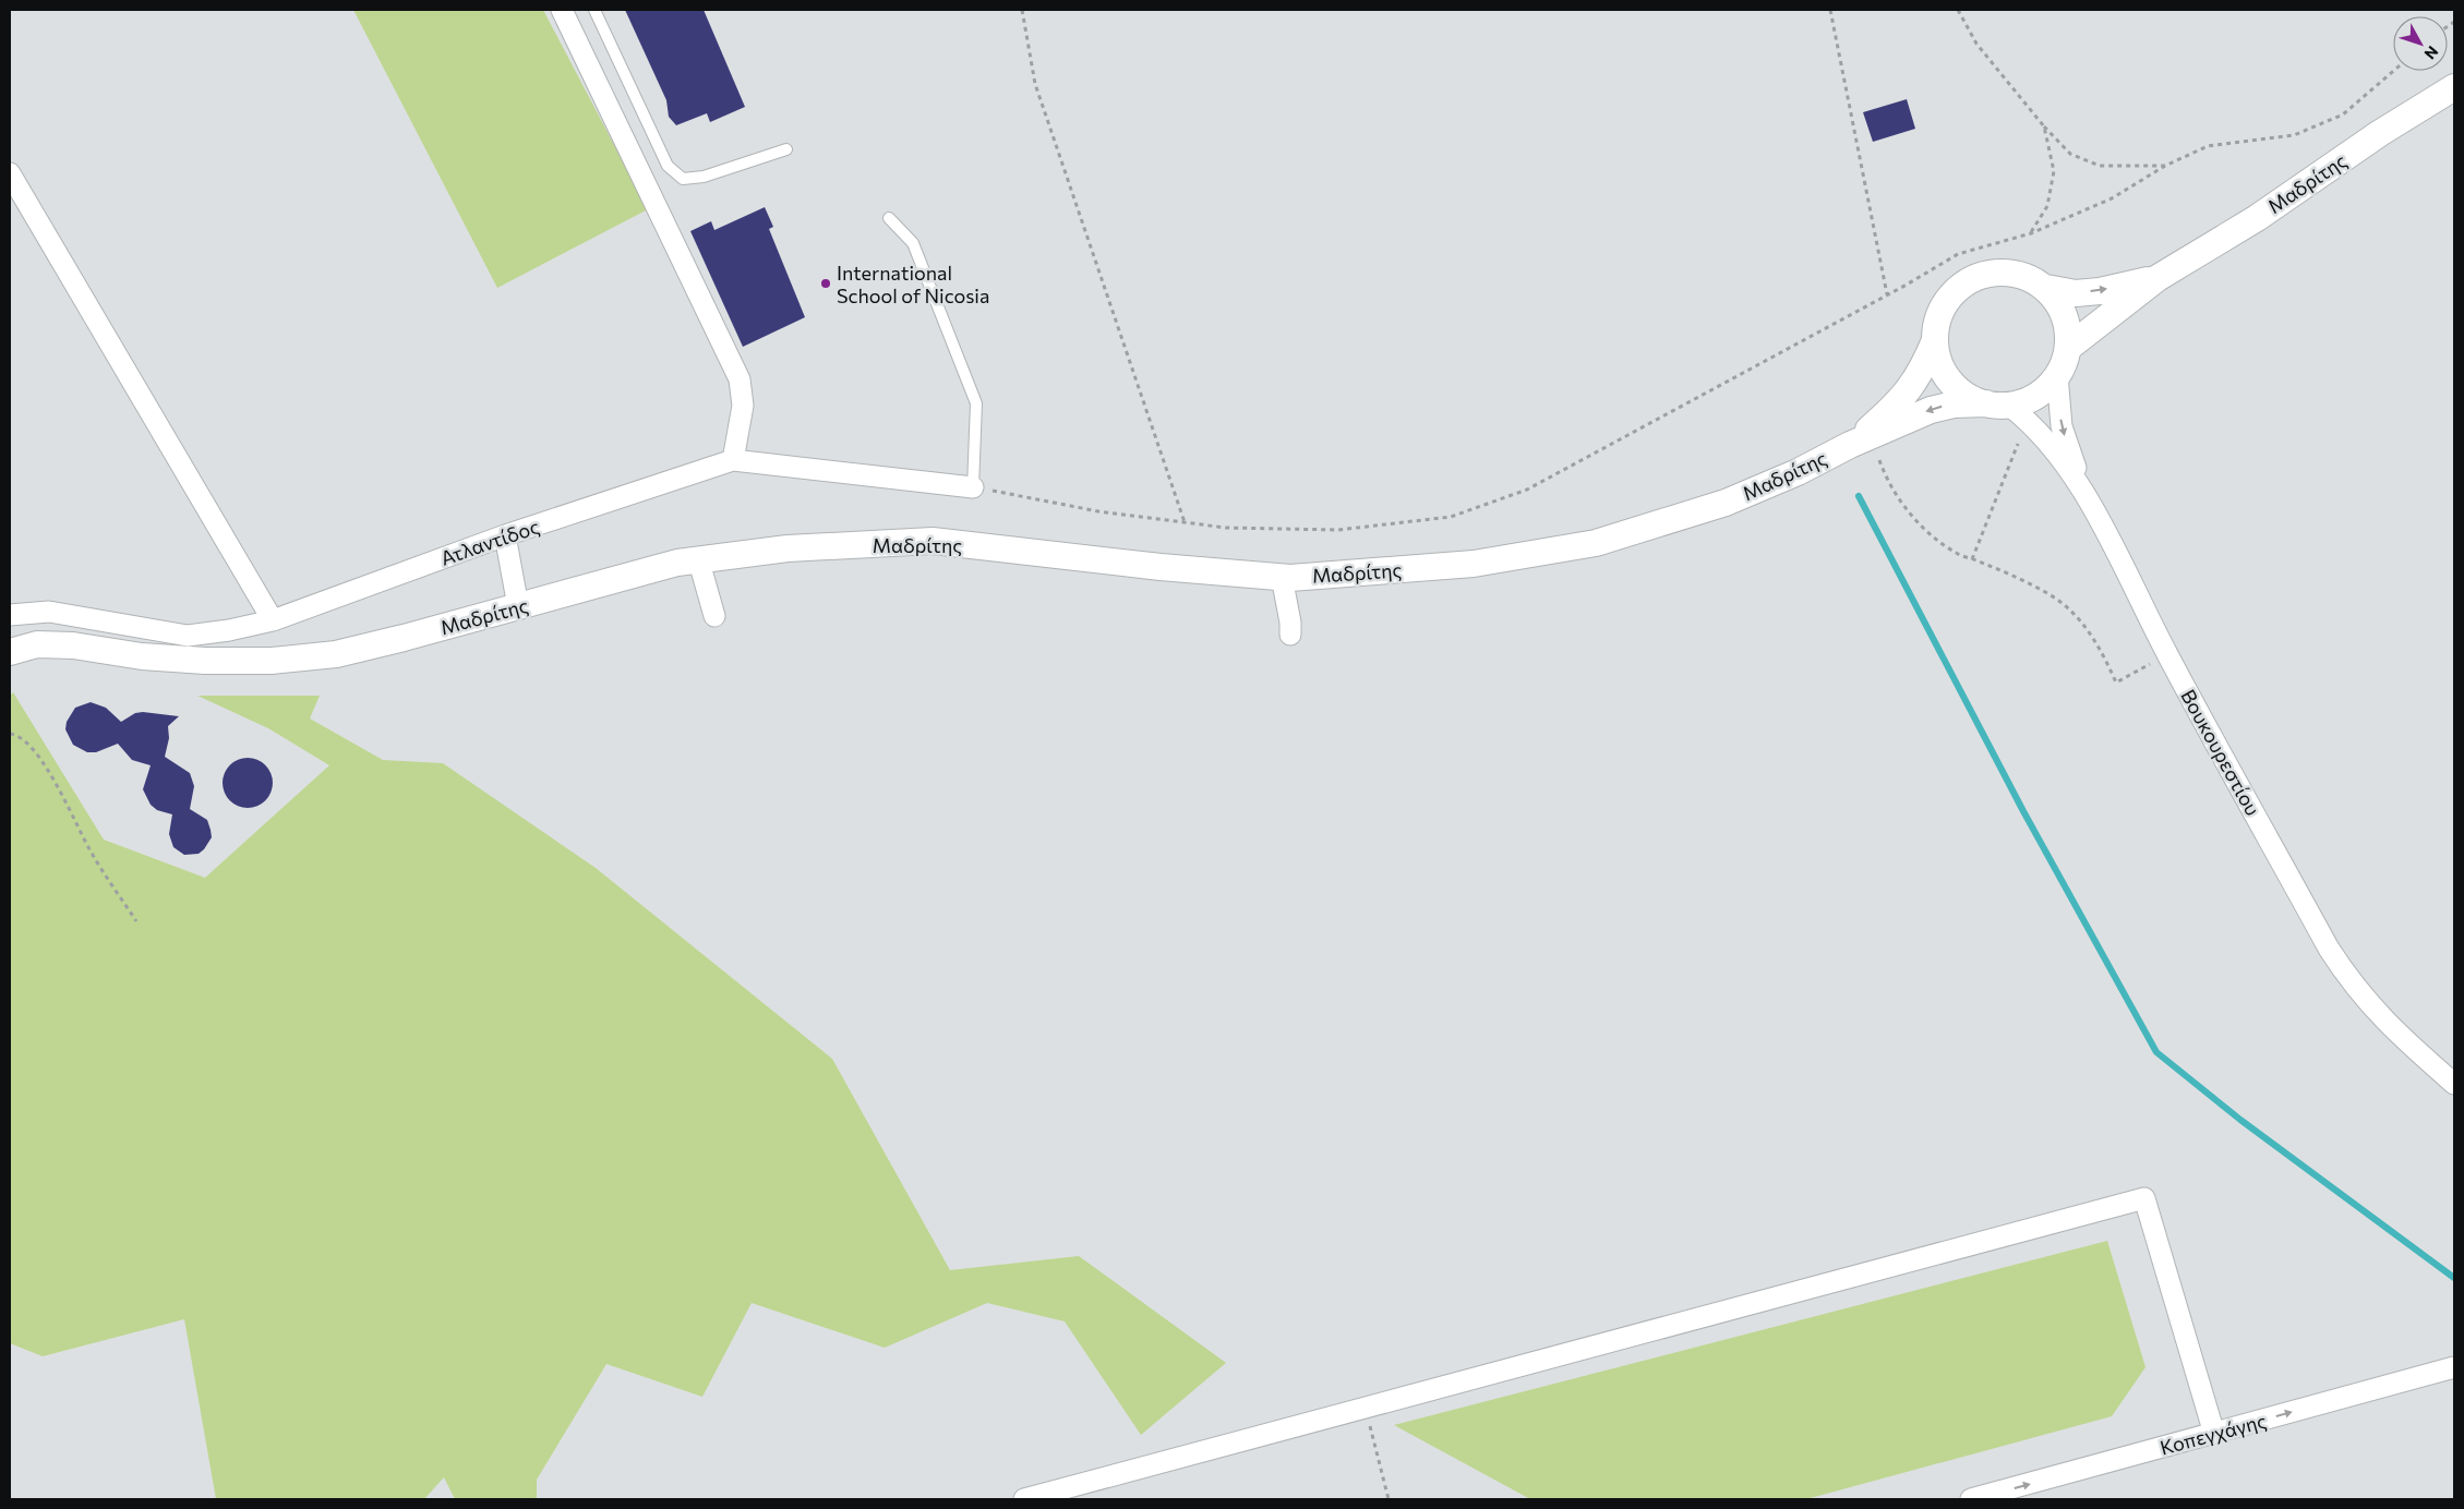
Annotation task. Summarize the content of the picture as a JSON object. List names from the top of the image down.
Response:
{
  "streets": {
    "street": [
      "Μαδρίτης",
      "Ατλαντίδος",
      "Βουκουρεστίου",
      "Κοπεγχάγης"
    ]
  },
  "crossings": [
    ["Μαδρίτης", "Βουκουρεστίου"]
  ],
  "one_way": ["Κοπεγχάγης"],
  "places": ["International School of Nicosia"],
  "north": "bottom right"
}
